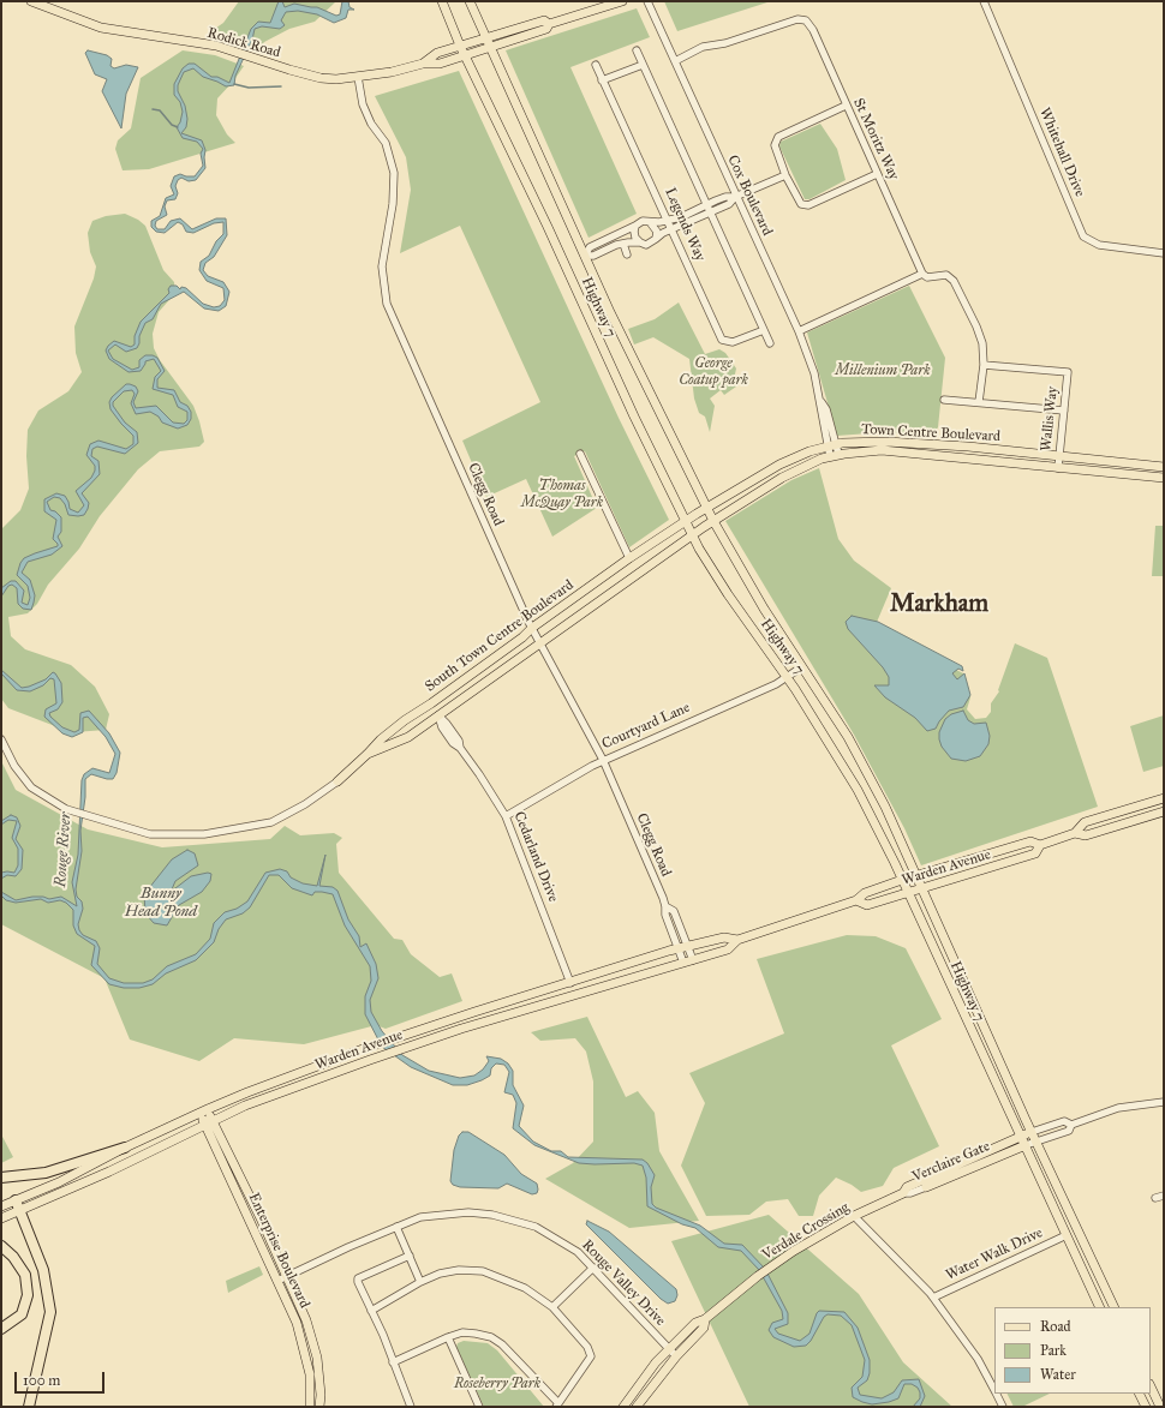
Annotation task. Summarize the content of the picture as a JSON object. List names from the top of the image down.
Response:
{
  "streets": {
    "main road": [
      "Rodick Road",
      "Highway 7",
      "Town Centre Boulevard",
      "South Town Centre Boulevard",
      "Cedarland Drive",
      "Warden Avenue",
      "Verclaire Gate",
      "Verdale Crossing",
      "Enterprise Boulevard"
    ],
    "street": [
      "St Moritz Way",
      "Whitehall Drive",
      "Cox Boulevard",
      "Legends Way",
      "Wallis Way",
      "Clegg Road",
      "Courtyard Lane",
      "Water Walk Drive",
      "Rouge Valley Drive"
    ]
  },
  "crossings": [
    ["Rodick Road", "Highway 7"],
    ["Rodick Road", "Clegg Road"],
    ["St Moritz Way", "Cox Boulevard"],
    ["Cox Boulevard", "Town Centre Boulevard"],
    ["Highway 7", "Town Centre Boulevard"],
    ["Highway 7", "South Town Centre Boulevard"],
    ["Highway 7", "Courtyard Lane"],
    ["Highway 7", "Warden Avenue"],
    ["Highway 7", "Verclaire Gate"],
    ["Highway 7", "Water Walk Drive"],
    ["Wallis Way", "Town Centre Boulevard"],
    ["Town Centre Boulevard", "South Town Centre Boulevard"],
    ["Clegg Road", "South Town Centre Boulevard"],
    ["Clegg Road", "Courtyard Lane"],
    ["Clegg Road", "Warden Avenue"],
    ["South Town Centre Boulevard", "Cedarland Drive"],
    ["Courtyard Lane", "Cedarland Drive"],
    ["Cedarland Drive", "Warden Avenue"],
    ["Warden Avenue", "Enterprise Boulevard"],
    ["Verclaire Gate", "Verdale Crossing"],
    ["Verdale Crossing", "Rouge Valley Drive"],
    ["Enterprise Boulevard", "Rouge Valley Drive"]
  ],
  "districts": ["Markham"],
  "water": ["Rouge River", "Bunny Head Pond"],
  "parks": [
    "George Coatup park",
    "Millenium Park",
    "Thomas McQuay Park",
    "Roseberry Park"
  ],
  "legend": ["Road", "Park", "Water"],
  "scale_bar": "100 m"
}
